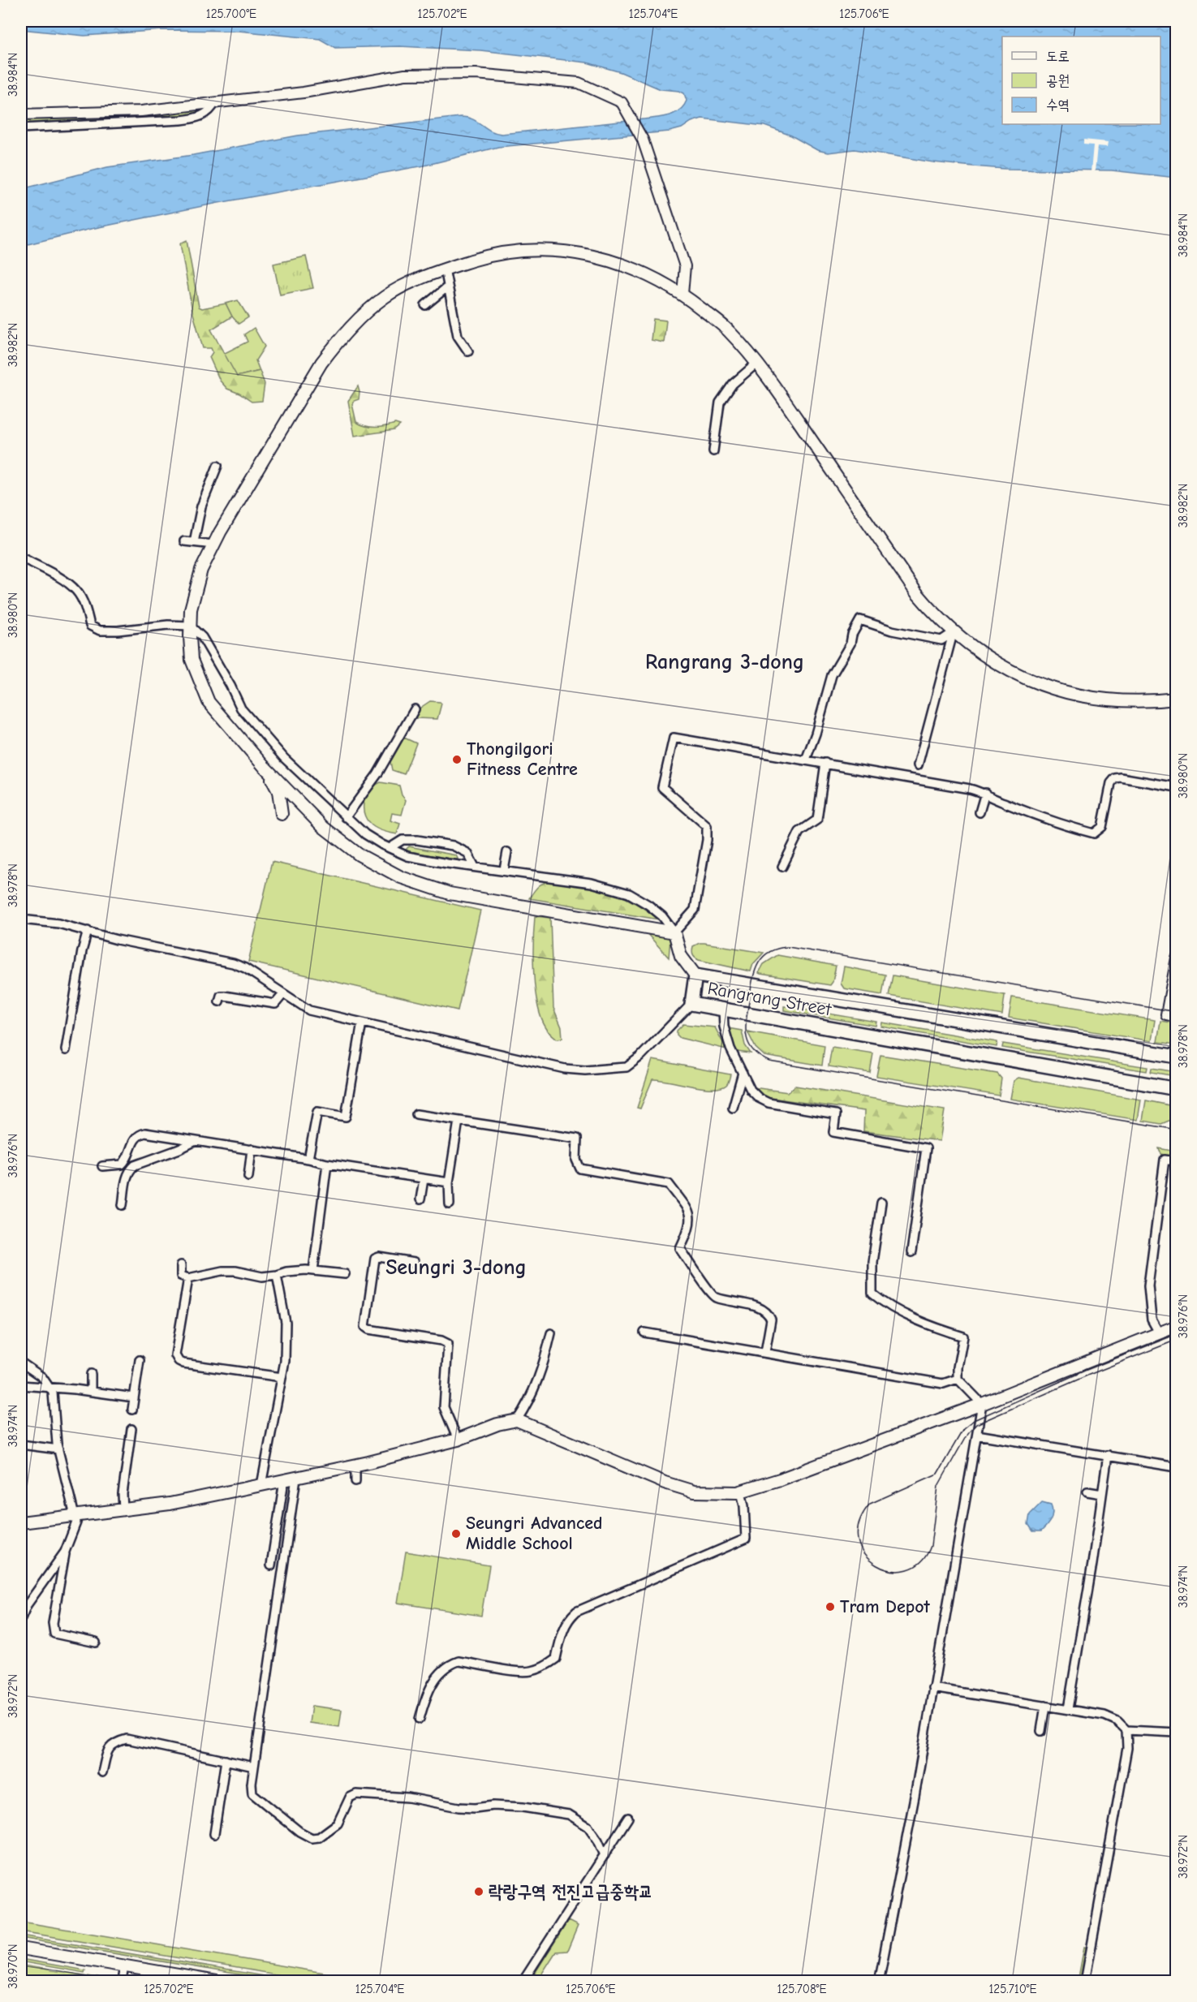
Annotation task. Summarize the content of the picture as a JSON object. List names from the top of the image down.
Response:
{
  "streets": {
    "main road": ["Rangrang Street"]
  },
  "districts": ["Rangrang 3-dong", "Seungri 3-dong"],
  "places": [
    "Thongilgori Fitness Centre",
    "Seungri Advanced Middle School",
    "Tram Depot",
    "락랑구역 전진고급중학교"
  ],
  "legend": ["도로", "공원", "수역"],
  "coordinates": [
    "125.700°E",
    "125.702°E",
    "125.704°E",
    "125.706°E",
    "38.984°N",
    "38.982°N",
    "38.980°N",
    "38.978°N",
    "38.976°N",
    "38.974°N",
    "38.972°N",
    "38.970°N",
    "125.708°E",
    "125.710°E"
  ]
}
